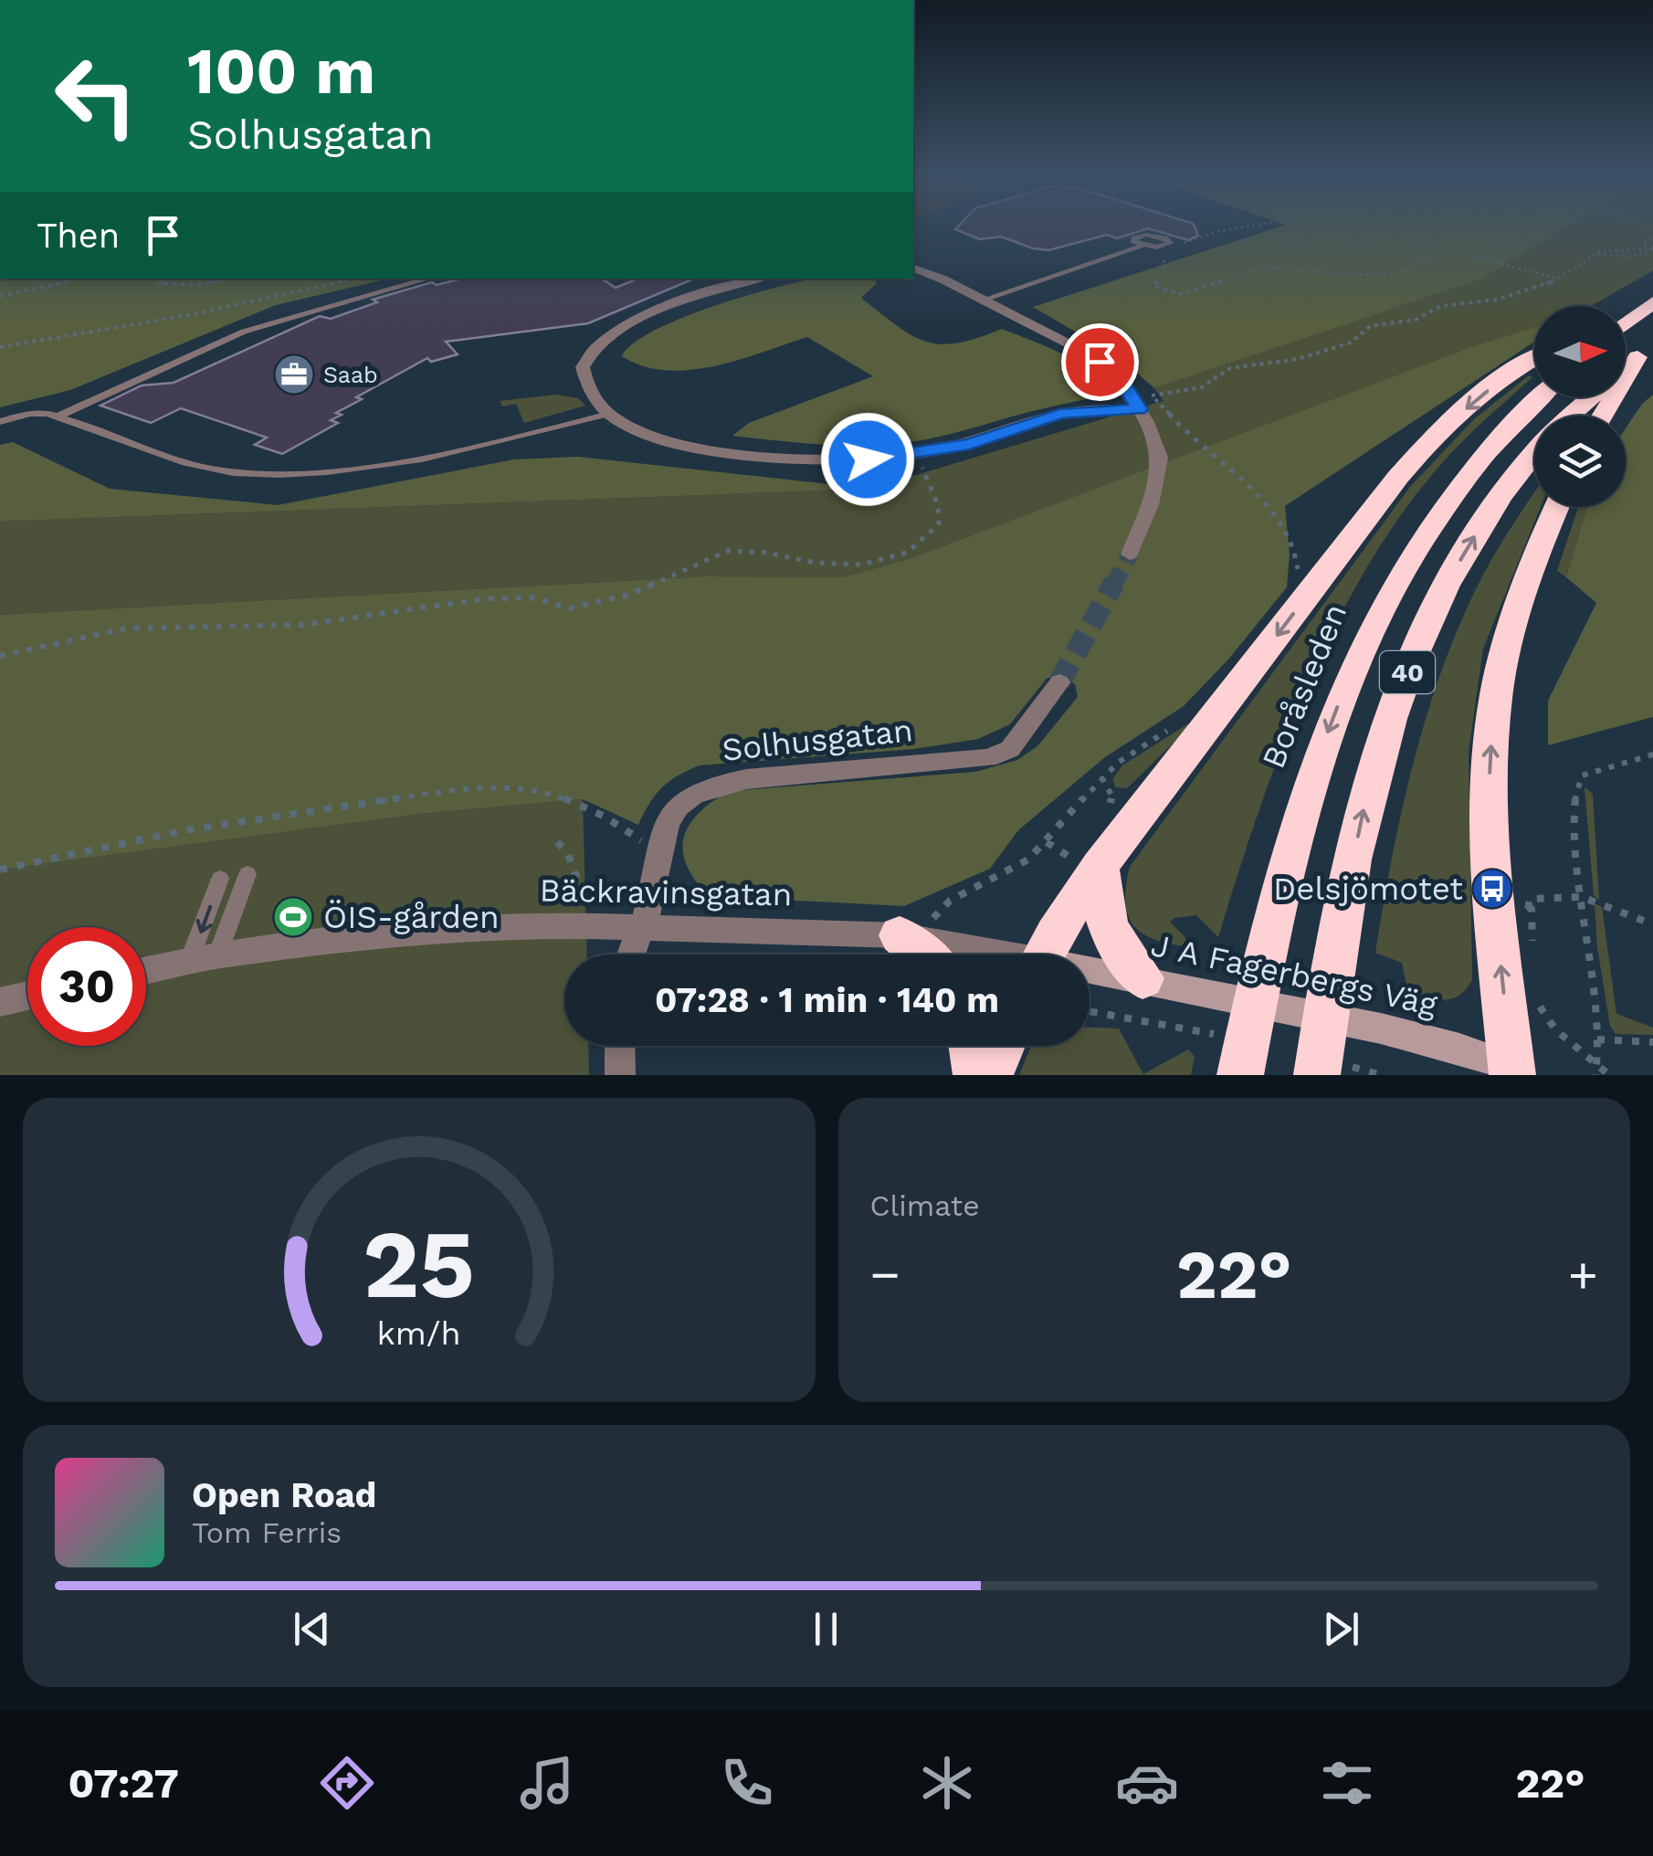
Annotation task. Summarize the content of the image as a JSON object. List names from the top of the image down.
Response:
{
  "streets": {
    "highway": ["40", "Boråsleden"],
    "street": ["Solhusgatan", "Bäckravinsgatan", "J A Fagerbergs Väg"]
  },
  "crossings": [
    ["Solhusgatan", "Bäckravinsgatan"]
  ],
  "places": {
    "office": ["Saab"],
    "bus stop": ["Delsjömotet"],
    "sports": ["ÖIS-gården"]
  },
  "north": "right",
  "page": {
    "turn": ["100 m", "Solhusgatan"],
    "then": "Then",
    "limit": "30",
    "trip": "07:28 · 1 min · 140 m",
    "tile": "Climate",
    "heat": ["−", "22°", "+"],
    "song": ["Open Road", "Tom Ferris"],
    "tabs": ["07:27", "22°"],
    "gauge": ["25", "km/h"]
  }
}
